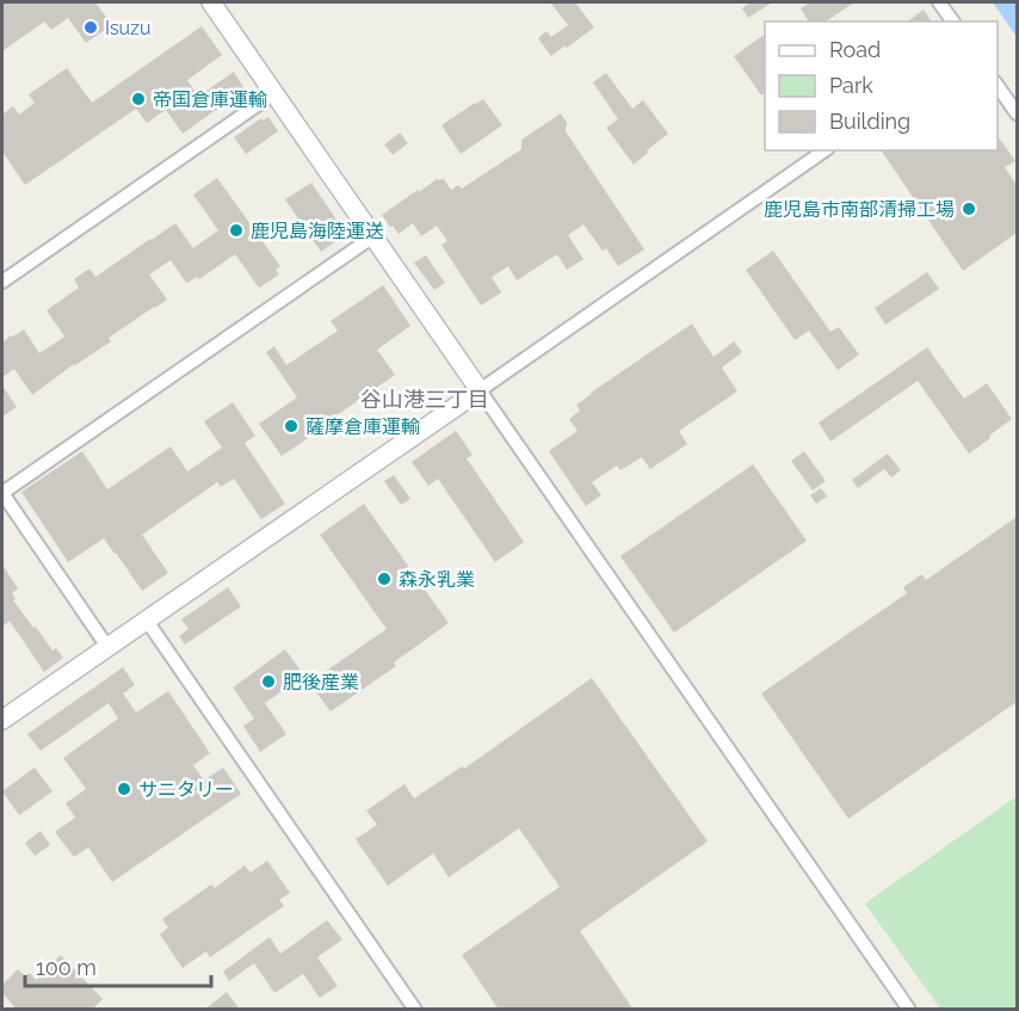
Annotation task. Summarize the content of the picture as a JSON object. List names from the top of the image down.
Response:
{
  "districts": ["谷山港三丁目"],
  "places": [
    "Isuzu",
    "帝国倉庫運輸",
    "鹿児島市南部清掃工場",
    "鹿児島海陸運送",
    "薩摩倉庫運輸",
    "森永乳業",
    "肥後産業",
    "サニタリー"
  ],
  "legend": ["Road", "Park", "Building"],
  "scale_bar": "100 m"
}
